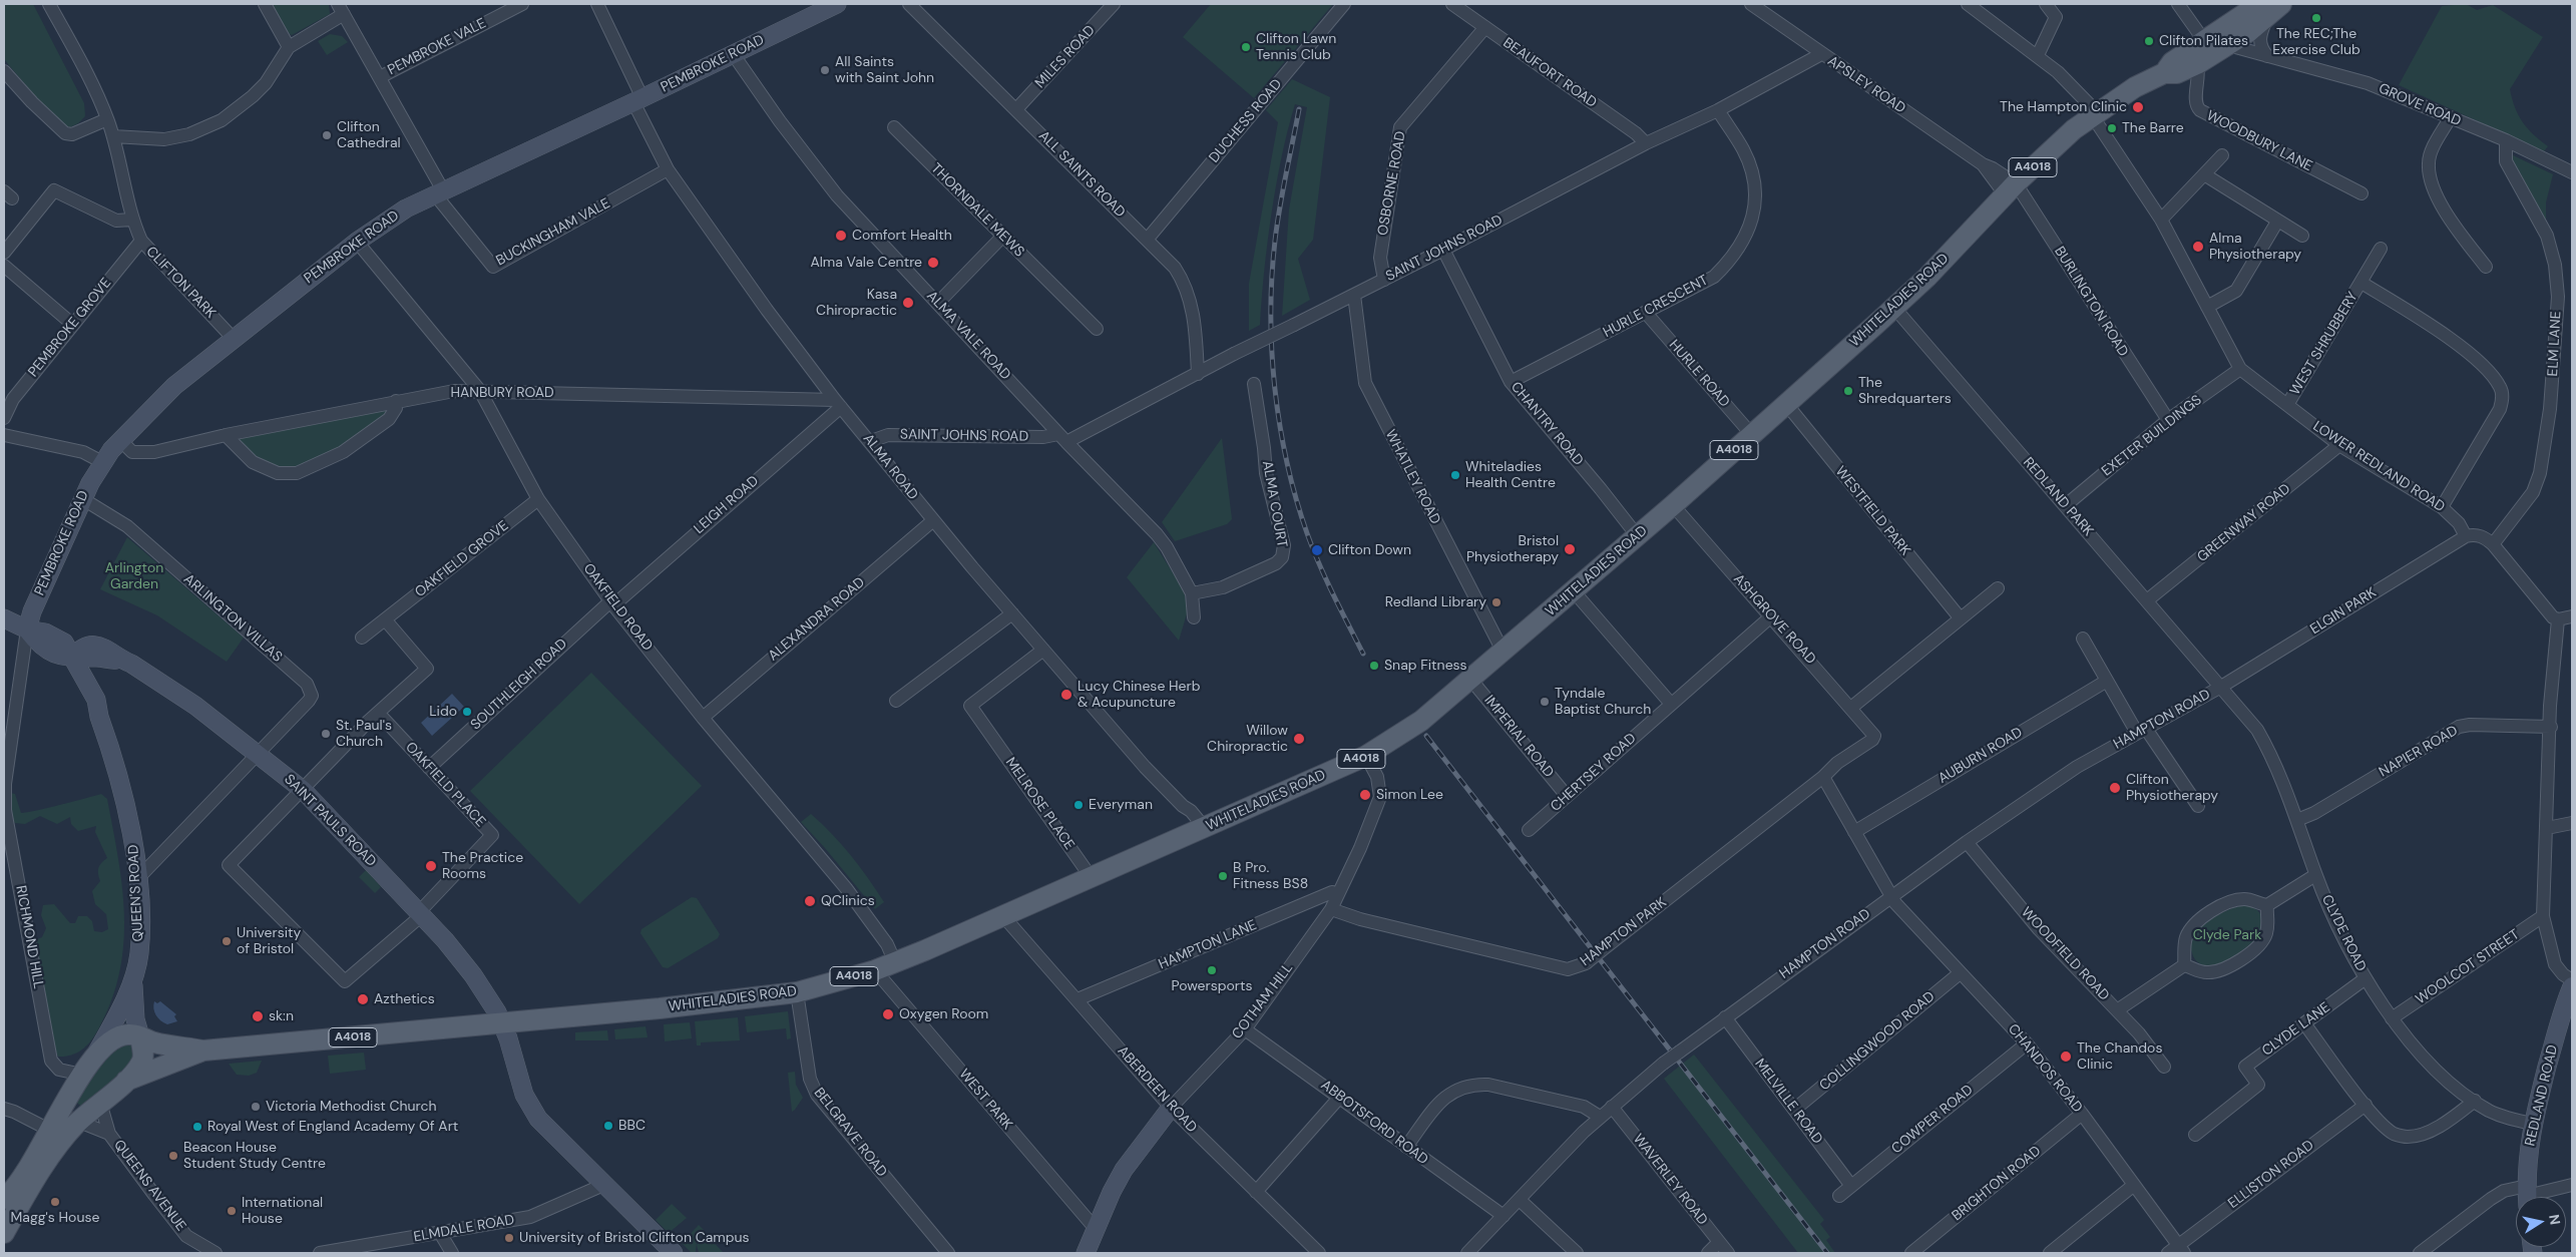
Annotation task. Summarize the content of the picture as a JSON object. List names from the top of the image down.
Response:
{
  "streets": {
    "main road": [
      "PEMBROKE ROAD",
      "A4018",
      "WHITELADIES ROAD",
      "SAINT PAULS ROAD",
      "QUEEN'S ROAD",
      "COTHAM HILL",
      "REDLAND ROAD"
    ],
    "street": [
      "PEMBROKE VALE",
      "MILES ROAD",
      "BEAUFORT ROAD",
      "APSLEY ROAD",
      "GROVE ROAD",
      "DUCHESS ROAD",
      "WOODBURY LANE",
      "ALL SAINTS ROAD",
      "OSBORNE ROAD",
      "THORNDALE MEWS",
      "BUCKINGHAM VALE",
      "SAINT JOHNS ROAD",
      "CLIFTON PARK",
      "BURLINGTON ROAD",
      "HURLE CRESCENT",
      "PEMBROKE GROVE",
      "ALMA VALE ROAD",
      "WEST SHRUBBERY",
      "ELM LANE",
      "HURLE ROAD",
      "HANBURY ROAD",
      "CHANTRY ROAD",
      "EXETER BUILDINGS",
      "ALMA ROAD",
      "LOWER REDLAND ROAD",
      "WHATLEY ROAD",
      "REDLAND PARK",
      "ALMA COURT",
      "LEIGH ROAD",
      "WESTFIELD PARK",
      "GREENWAY ROAD",
      "OAKFIELD GROVE",
      "OAKFIELD ROAD",
      "ELGIN PARK",
      "ARLINGTON VILLAS",
      "ALEXANDRA ROAD",
      "ASHGROVE ROAD",
      "SOUTHLEIGH ROAD",
      "HAMPTON ROAD",
      "IMPERIAL ROAD",
      "NAPIER ROAD",
      "AUBURN ROAD",
      "CHERTSEY ROAD",
      "OAKFIELD PLACE",
      "MELROSE PLACE",
      "HAMPTON PARK",
      "CLYDE ROAD",
      "RICHMOND HILL",
      "HAMPTON LANE",
      "WOODFIELD ROAD",
      "WOOLCOT STREET",
      "CLYDE LANE",
      "COLLINGWOOD ROAD",
      "CHANDOS ROAD",
      "ABERDEEN ROAD",
      "WEST PARK",
      "MELVILLE ROAD",
      "COWPER ROAD",
      "ABBOTSFORD ROAD",
      "BELGRAVE ROAD",
      "ELLISTON ROAD",
      "WAVERLEY ROAD",
      "BRIGHTON ROAD",
      "QUEENS AVENUE",
      "ELMDALE ROAD"
    ]
  },
  "crossings": [
    ["MILES ROAD", "ALL SAINTS ROAD"],
    ["PEMBROKE ROAD", "BUCKINGHAM VALE"],
    ["PEMBROKE ROAD", "CLIFTON PARK"],
    ["PEMBROKE ROAD", "ALMA VALE ROAD"],
    ["PEMBROKE ROAD", "HANBURY ROAD"],
    ["PEMBROKE ROAD", "ALMA ROAD"],
    ["PEMBROKE ROAD", "OAKFIELD ROAD"],
    ["PEMBROKE ROAD", "ARLINGTON VILLAS"],
    ["PEMBROKE ROAD", "SAINT PAULS ROAD"],
    ["PEMBROKE ROAD", "RICHMOND HILL"],
    ["BEAUFORT ROAD", "OSBORNE ROAD"],
    ["BEAUFORT ROAD", "SAINT JOHNS ROAD"],
    ["APSLEY ROAD", "SAINT JOHNS ROAD"],
    ["APSLEY ROAD", "WHITELADIES ROAD"],
    ["APSLEY ROAD", "BURLINGTON ROAD"],
    ["GROVE ROAD", "WHITELADIES ROAD"],
    ["GROVE ROAD", "ELM LANE"],
    ["DUCHESS ROAD", "ALL SAINTS ROAD"],
    ["WOODBURY LANE", "WHITELADIES ROAD"],
    ["A4018", "WHITELADIES ROAD"],
    ["A4018", "QUEEN'S ROAD"],
    ["ALL SAINTS ROAD", "SAINT JOHNS ROAD"],
    ["OSBORNE ROAD", "SAINT JOHNS ROAD"],
    ["BUCKINGHAM VALE", "ALMA ROAD"],
    ["SAINT JOHNS ROAD", "HURLE CRESCENT"],
    ["SAINT JOHNS ROAD", "ALMA VALE ROAD"],
    ["SAINT JOHNS ROAD", "CHANTRY ROAD"],
    ["SAINT JOHNS ROAD", "ALMA ROAD"],
    ["SAINT JOHNS ROAD", "WHATLEY ROAD"],
    ["CLIFTON PARK", "PEMBROKE GROVE"],
    ["WHITELADIES ROAD", "BURLINGTON ROAD"],
    ["WHITELADIES ROAD", "HURLE ROAD"],
    ["WHITELADIES ROAD", "CHANTRY ROAD"],
    ["WHITELADIES ROAD", "ALMA ROAD"],
    ["WHITELADIES ROAD", "LOWER REDLAND ROAD"],
    ["WHITELADIES ROAD", "WHATLEY ROAD"],
    ["WHITELADIES ROAD", "REDLAND PARK"],
    ["WHITELADIES ROAD", "WESTFIELD PARK"],
    ["WHITELADIES ROAD", "OAKFIELD ROAD"],
    ["WHITELADIES ROAD", "ASHGROVE ROAD"],
    ["WHITELADIES ROAD", "IMPERIAL ROAD"],
    ["WHITELADIES ROAD", "MELROSE PLACE"],
    ["WHITELADIES ROAD", "SAINT PAULS ROAD"],
    ["WHITELADIES ROAD", "COTHAM HILL"],
    ["WHITELADIES ROAD", "ABERDEEN ROAD"],
    ["WHITELADIES ROAD", "WEST PARK"],
    ["WHITELADIES ROAD", "BELGRAVE ROAD"],
    ["BURLINGTON ROAD", "EXETER BUILDINGS"],
    ["HURLE CRESCENT", "HURLE ROAD"],
    ["HURLE CRESCENT", "CHANTRY ROAD"],
    ["ALMA VALE ROAD", "ALMA COURT"],
    ["WEST SHRUBBERY", "LOWER REDLAND ROAD"],
    ["HANBURY ROAD", "ALMA ROAD"],
    ["HANBURY ROAD", "LEIGH ROAD"],
    ["HANBURY ROAD", "OAKFIELD ROAD"],
    ["EXETER BUILDINGS", "LOWER REDLAND ROAD"],
    ["EXETER BUILDINGS", "REDLAND PARK"],
    ["ALMA ROAD", "LEIGH ROAD"],
    ["ALMA ROAD", "ALEXANDRA ROAD"],
    ["ALMA ROAD", "MELROSE PLACE"],
    ["LOWER REDLAND ROAD", "GREENWAY ROAD"],
    ["LOWER REDLAND ROAD", "ELGIN PARK"],
    ["REDLAND PARK", "GREENWAY ROAD"],
    ["REDLAND PARK", "ELGIN PARK"],
    ["REDLAND PARK", "HAMPTON ROAD"],
    ["REDLAND PARK", "CLYDE ROAD"],
    ["LEIGH ROAD", "OAKFIELD ROAD"],
    ["LEIGH ROAD", "SOUTHLEIGH ROAD"],
    ["OAKFIELD GROVE", "OAKFIELD ROAD"],
    ["OAKFIELD ROAD", "ALEXANDRA ROAD"],
    ["OAKFIELD ROAD", "SOUTHLEIGH ROAD"],
    ["ELGIN PARK", "HAMPTON ROAD"],
    ["ELGIN PARK", "CLYDE ROAD"],
    ["ARLINGTON VILLAS", "SAINT PAULS ROAD"],
    ["ARLINGTON VILLAS", "QUEEN'S ROAD"],
    ["ASHGROVE ROAD", "CHERTSEY ROAD"],
    ["ASHGROVE ROAD", "HAMPTON PARK"],
    ["SOUTHLEIGH ROAD", "OAKFIELD PLACE"],
    ["HAMPTON ROAD", "CLYDE ROAD"],
    ["HAMPTON ROAD", "WOODFIELD ROAD"],
    ["HAMPTON ROAD", "CHANDOS ROAD"],
    ["HAMPTON ROAD", "MELVILLE ROAD"],
    ["HAMPTON ROAD", "ABBOTSFORD ROAD"],
    ["HAMPTON ROAD", "WAVERLEY ROAD"],
    ["IMPERIAL ROAD", "CHERTSEY ROAD"],
    ["NAPIER ROAD", "CLYDE ROAD"],
    ["OAKFIELD PLACE", "SAINT PAULS ROAD"],
    ["SAINT PAULS ROAD", "QUEEN'S ROAD"],
    ["SAINT PAULS ROAD", "RICHMOND HILL"],
    ["SAINT PAULS ROAD", "ELMDALE ROAD"],
    ["QUEEN'S ROAD", "RICHMOND HILL"],
    ["HAMPTON PARK", "COTHAM HILL"],
    ["CLYDE ROAD", "WOOLCOT STREET"],
    ["CLYDE ROAD", "CLYDE LANE"],
    ["CLYDE ROAD", "REDLAND ROAD"],
    ["HAMPTON LANE", "COTHAM HILL"],
    ["HAMPTON LANE", "ABERDEEN ROAD"],
    ["COTHAM HILL", "ABERDEEN ROAD"],
    ["COTHAM HILL", "WEST PARK"],
    ["COTHAM HILL", "ABBOTSFORD ROAD"],
    ["COLLINGWOOD ROAD", "CHANDOS ROAD"],
    ["COLLINGWOOD ROAD", "MELVILLE ROAD"],
    ["CHANDOS ROAD", "COWPER ROAD"],
    ["CHANDOS ROAD", "ELLISTON ROAD"],
    ["CHANDOS ROAD", "BRIGHTON ROAD"],
    ["MELVILLE ROAD", "COWPER ROAD"]
  ],
  "parks": ["Arlington Garden", "Clyde Park"],
  "places": [
    "The REC;The Exercise Club",
    "Clifton Pilates",
    "Clifton Lawn Tennis Club",
    "All Saints with Saint John",
    "The Hampton Clinic",
    "The Barre",
    "Clifton Cathedral",
    "Comfort Health",
    "Alma Physiotherapy",
    "Alma Vale Centre",
    "Kasa Chiropractic",
    "The Shredquarters",
    "Whiteladies Health Centre",
    "Bristol Physiotherapy",
    "Clifton Down",
    "Redland Library",
    "Snap Fitness",
    "Lucy Chinese Herb & Acupuncture",
    "Tyndale Baptist Church",
    "Lido",
    "St. Paul's Church",
    "Willow Chiropractic",
    "Clifton Physiotherapy",
    "Simon Lee",
    "Everyman",
    "The Practice Rooms",
    "B Pro. Fitness BS8",
    "QClinics",
    "University of Bristol",
    "Powersports",
    "Azthetics",
    "Oxygen Room",
    "sk:n",
    "The Chandos Clinic",
    "Victoria Methodist Church",
    "BBC",
    "Royal West of England Academy Of Art",
    "Beacon House Student Study Centre",
    "Magg's House",
    "International House",
    "University of Bristol Clifton Campus"
  ],
  "north": "right"
}
